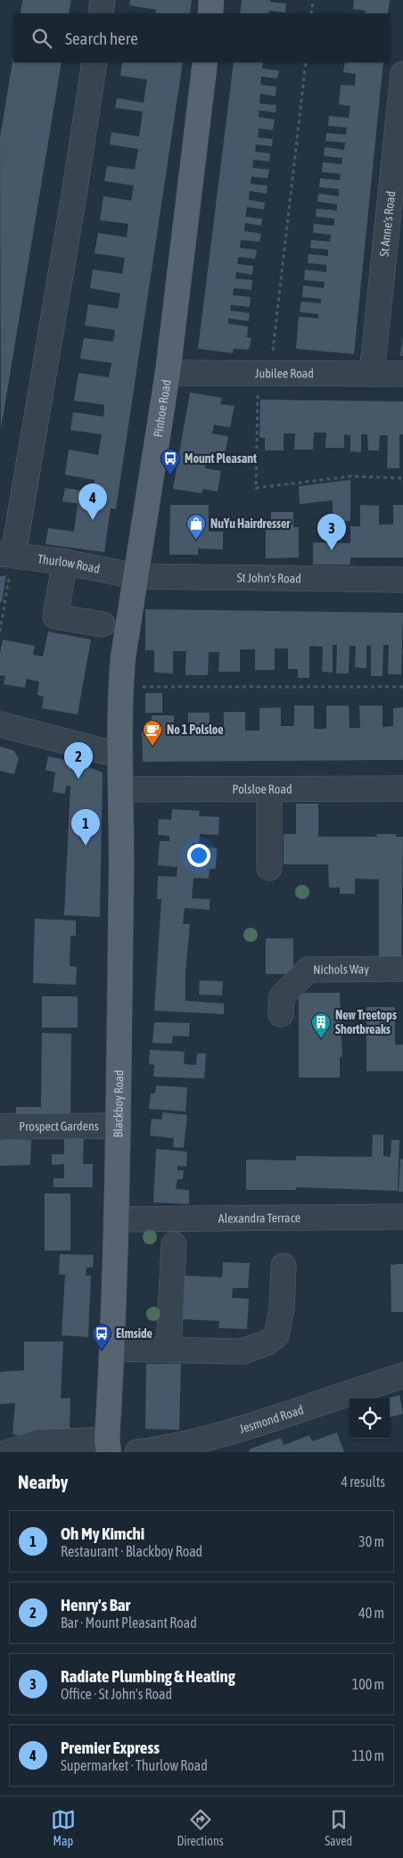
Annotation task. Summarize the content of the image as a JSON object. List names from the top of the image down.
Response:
{
  "streets": {
    "main road": ["Pinhoe Road", "Blackboy Road"],
    "street": [
      "St Anne's Road",
      "Jubilee Road",
      "Thurlow Road",
      "St John's Road",
      "Polsloe Road",
      "Nichols Way",
      "Prospect Gardens",
      "Alexandra Terrace",
      "Jesmond Road"
    ]
  },
  "crossings": [
    ["St Anne's Road", "Jubilee Road"],
    ["Jubilee Road", "Pinhoe Road"],
    ["Pinhoe Road", "Thurlow Road"],
    ["Pinhoe Road", "St John's Road"],
    ["Pinhoe Road", "Blackboy Road"],
    ["Thurlow Road", "St John's Road"],
    ["Polsloe Road", "Blackboy Road"],
    ["Blackboy Road", "Prospect Gardens"],
    ["Blackboy Road", "Alexandra Terrace"]
  ],
  "places": {
    "bus stop": ["Mount Pleasant", "Elmside"],
    "shop": ["NuYu Hairdresser"],
    "cafe": ["No 1 Polsloe"],
    "building": ["New Treetops Shortbreaks"]
  },
  "page": {
    "search": "Search here",
    "pins": [
      "4",
      "3",
      "2",
      "1"
    ],
    "heading": ["Nearby", "4 results"],
    "list": [
      {
        "mark": "1",
        "name": "Oh My Kimchi",
        "note": "Restaurant · Blackboy Road",
        "value": "30 m"
      },
      {
        "mark": "2",
        "name": "Henry's Bar",
        "note": "Bar · Mount Pleasant Road",
        "value": "40 m"
      },
      {
        "mark": "3",
        "name": "Radiate Plumbing & Heating",
        "note": "Office · St John's Road",
        "value": "100 m"
      },
      {
        "mark": "4",
        "name": "Premier Express",
        "note": "Supermarket · Thurlow Road",
        "value": "110 m"
      }
    ],
    "nav": ["Map", "Directions", "Saved"]
  }
}
